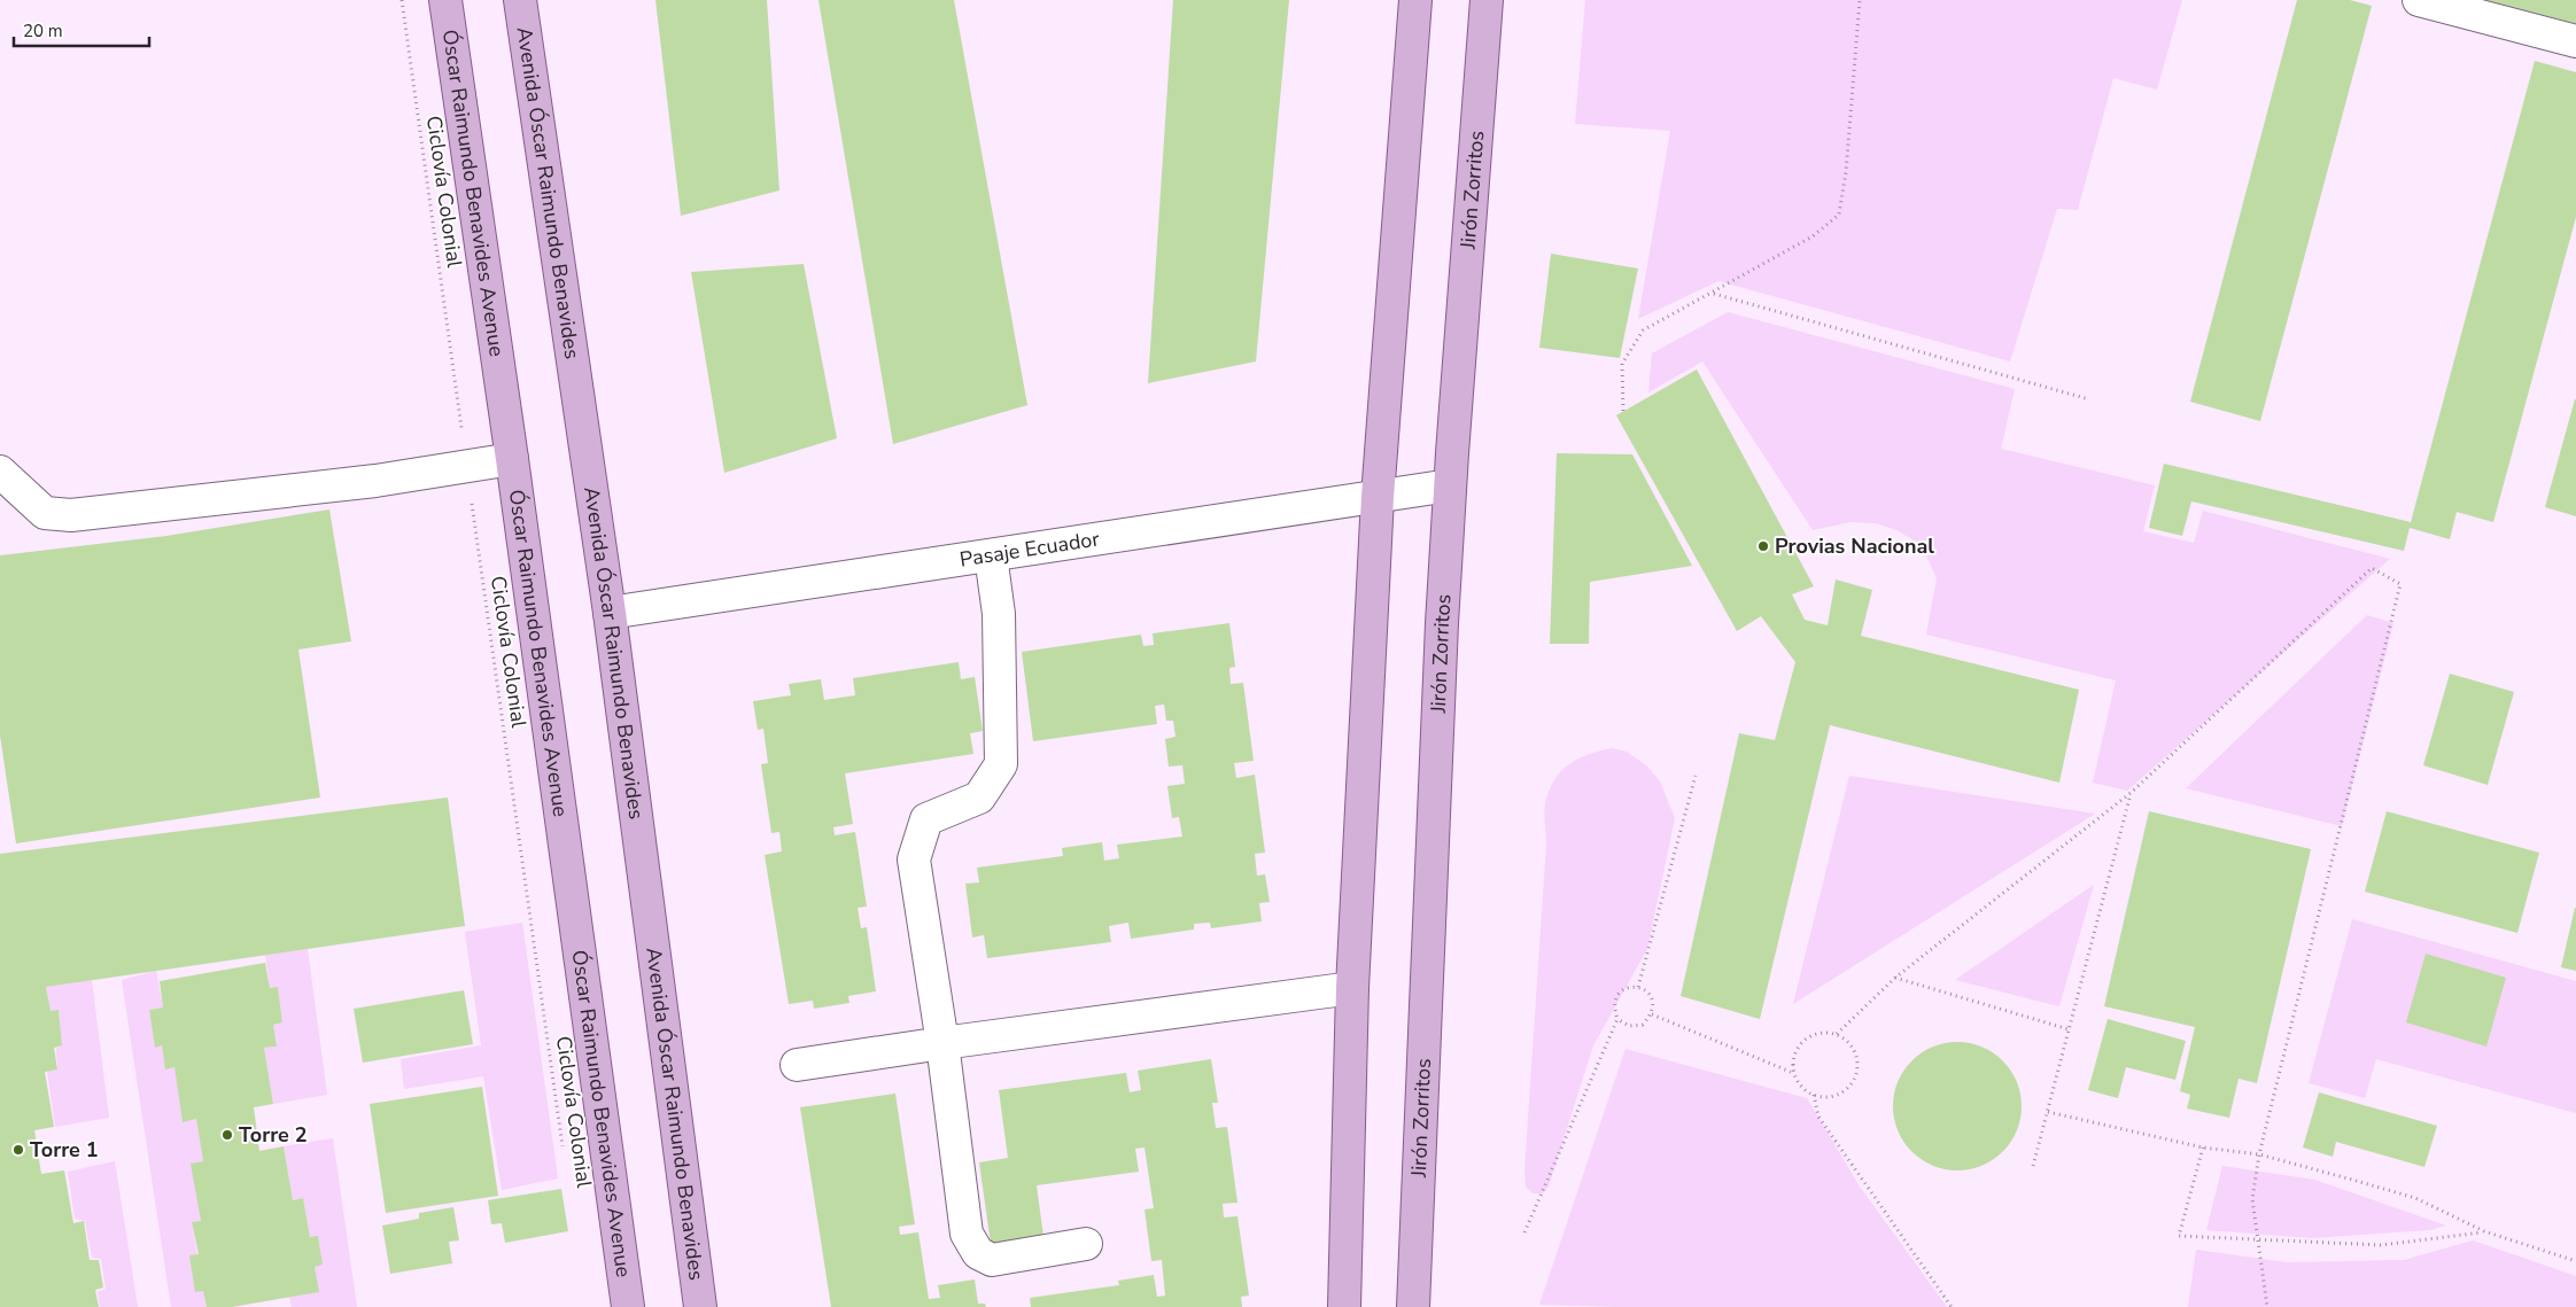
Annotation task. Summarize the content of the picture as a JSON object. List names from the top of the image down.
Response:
{
  "streets": {
    "main road": ["Jirón Zorritos", "Óscar Raimundo Benavides Avenue", "Avenida Óscar Raimundo Benavides"],
    "street": ["Pasaje Ecuador"],
    "path": ["Ciclovía Colonial"]
  },
  "crossings": [
    ["Jirón Zorritos", "Pasaje Ecuador"],
    ["Avenida Óscar Raimundo Benavides", "Pasaje Ecuador"]
  ],
  "places": ["Provias Nacional", "Torre 2", "Torre 1"],
  "scale_bar": "20 m"
}
